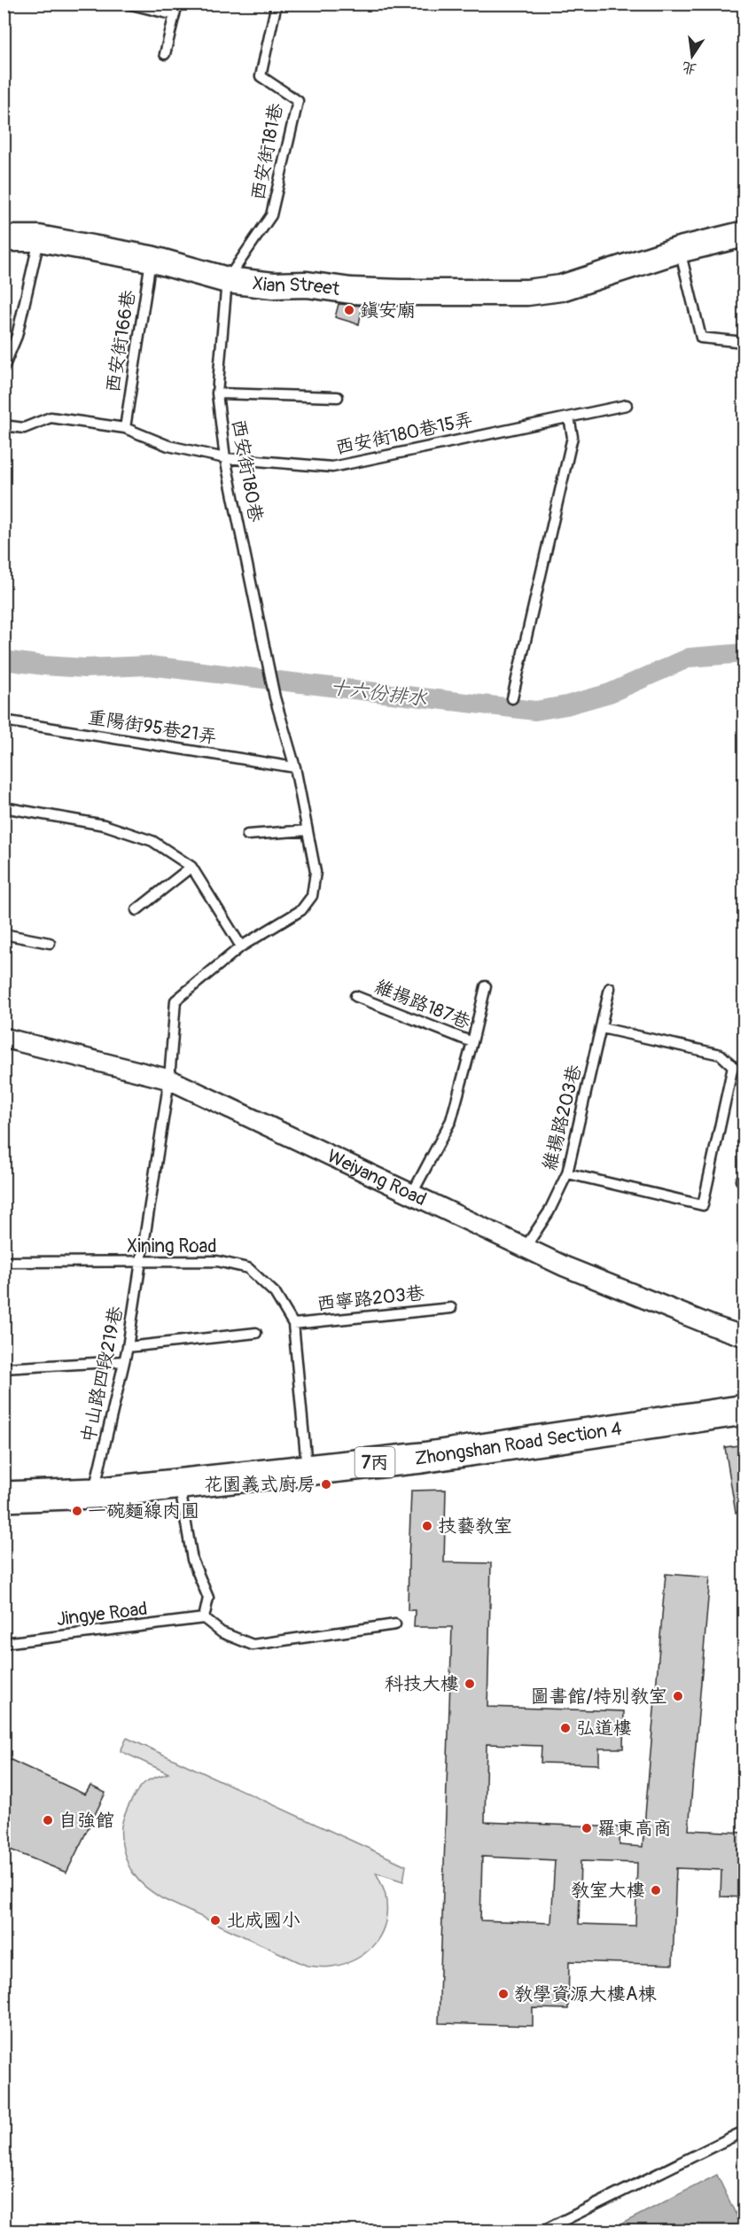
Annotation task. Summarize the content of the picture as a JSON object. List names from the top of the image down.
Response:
{
  "streets": {
    "main road": ["Zhongshan Road Section 4", "7丙"],
    "street": ["Xian Street", "Weiyang Road"],
    "lane": [
      "西安街181巷",
      "西安街166巷",
      "西安街180巷15弄",
      "西安街180巷",
      "重陽街95巷21弄",
      "維揚路187巷",
      "維揚路203巷",
      "Xining Road",
      "西寧路203巷",
      "中山路四段219巷",
      "Jingye Road"
    ]
  },
  "crossings": [
    ["西安街181巷", "Xian Street"],
    ["西安街181巷", "西安街180巷"],
    ["Xian Street", "西安街166巷"],
    ["Xian Street", "西安街180巷"],
    ["西安街166巷", "西安街180巷15弄"],
    ["西安街180巷15弄", "西安街180巷"],
    ["西安街180巷", "重陽街95巷21弄"],
    ["西安街180巷", "中山路四段219巷"],
    ["維揚路187巷", "Weiyang Road"],
    ["維揚路203巷", "Weiyang Road"],
    ["Weiyang Road", "中山路四段219巷"],
    ["Xining Road", "西寧路203巷"],
    ["Xining Road", "中山路四段219巷"],
    ["Xining Road", "Zhongshan Road Section 4"],
    ["中山路四段219巷", "Zhongshan Road Section 4"]
  ],
  "water": ["十六份排水"],
  "places": [
    "鎮安廟",
    "花園義式廚房",
    "一碗麵線肉圓",
    "技藝教室",
    "科技大樓",
    "圖書館/特別教室",
    "弘道樓",
    "自強館",
    "羅東高商",
    "教室大樓",
    "北成國小",
    "教學資源大樓A棟"
  ],
  "north": "bottom"
}
